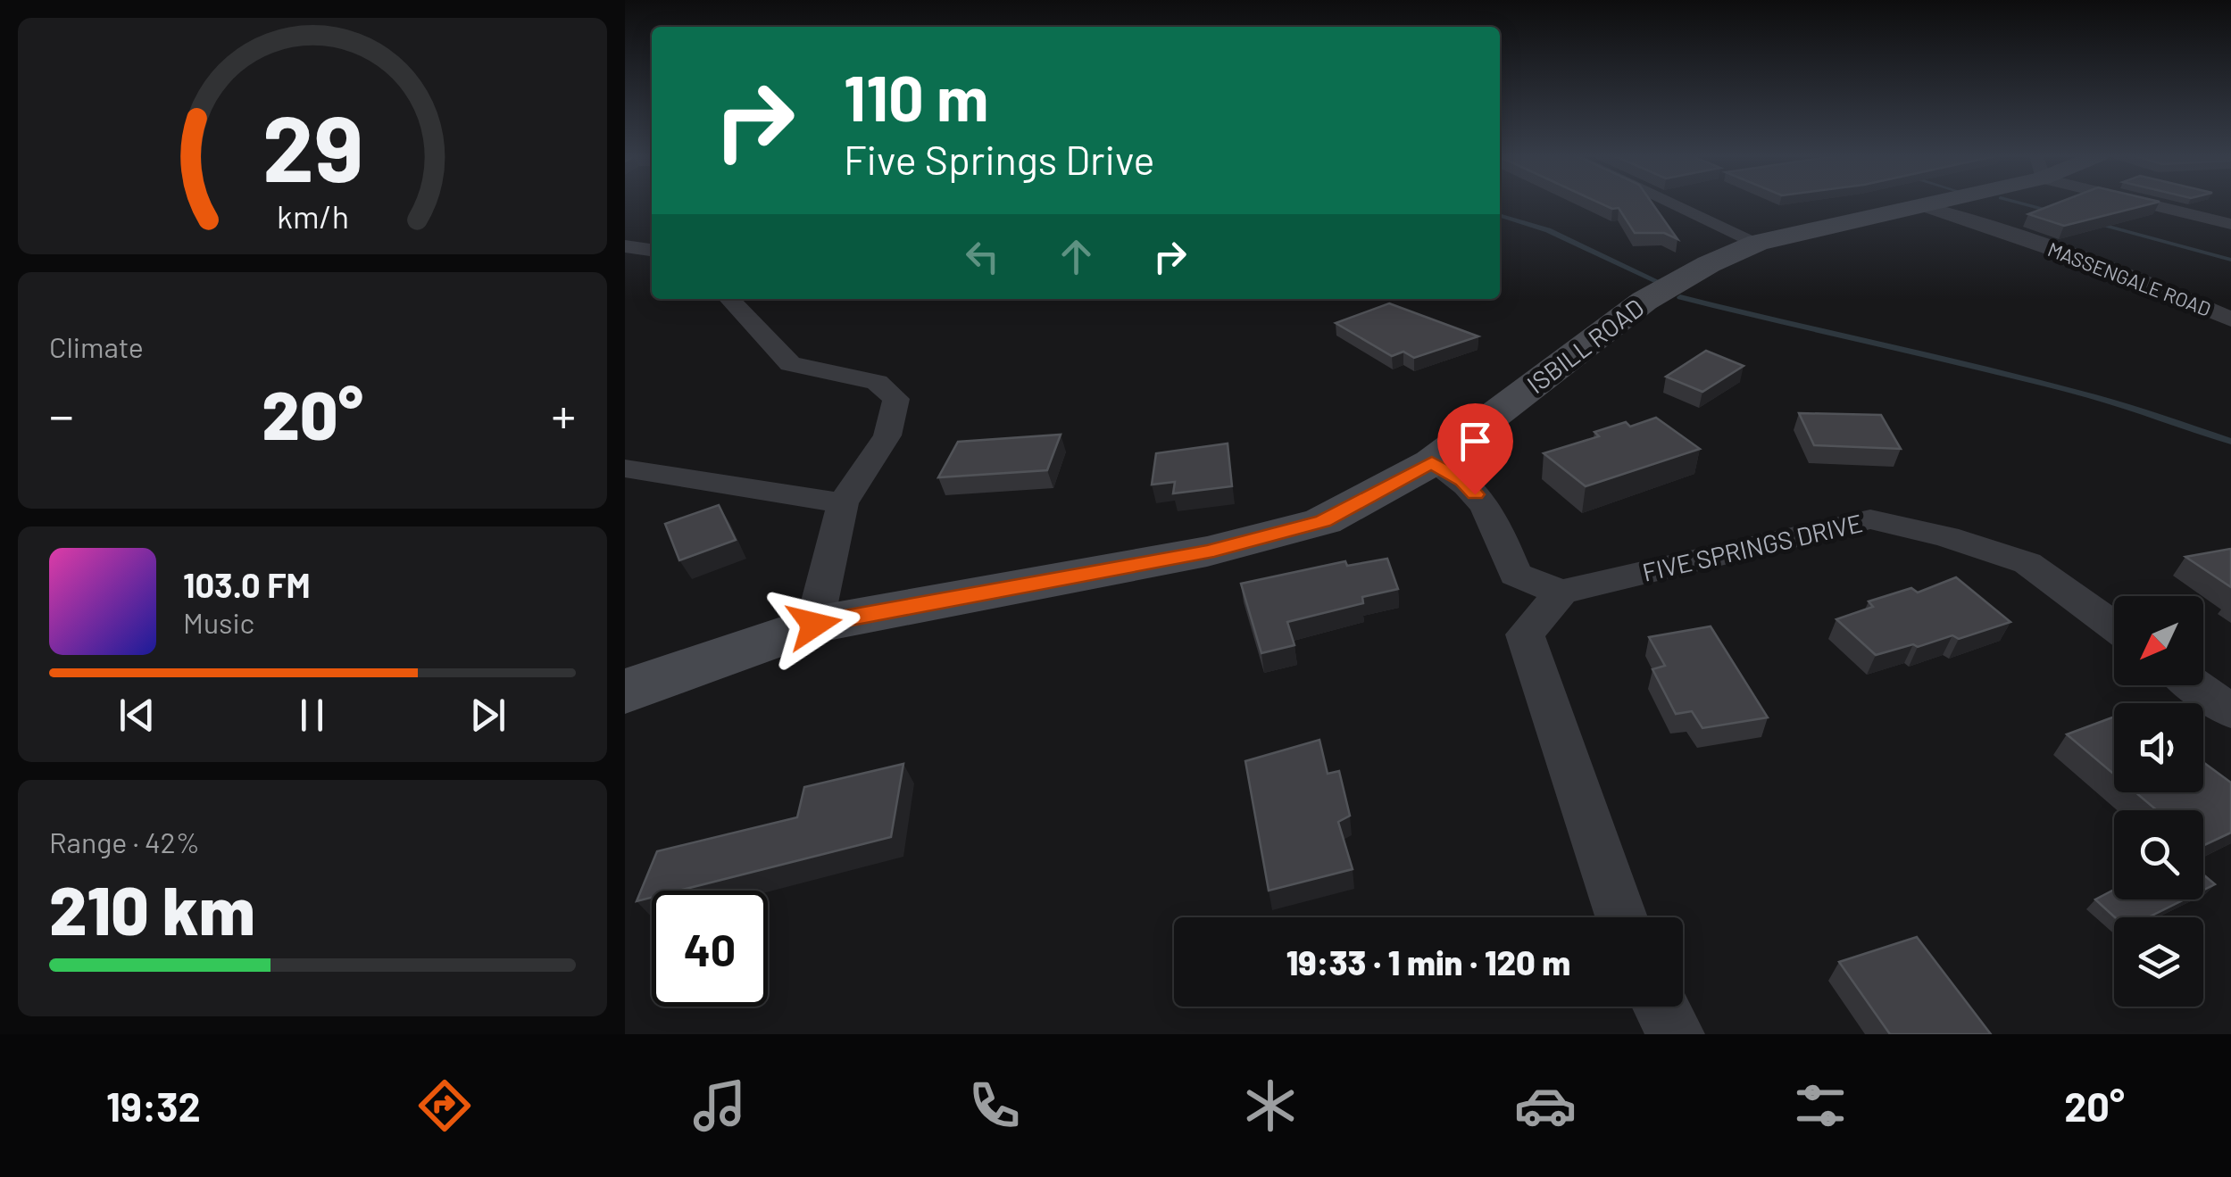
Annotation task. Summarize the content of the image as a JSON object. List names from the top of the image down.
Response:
{
  "streets": {
    "street": ["MASSENGALE ROAD", "ISBILL ROAD", "FIVE SPRINGS DRIVE"]
  },
  "crossings": [
    ["MASSENGALE ROAD", "ISBILL ROAD"]
  ],
  "north": "bottom left",
  "page": {
    "turn": ["110 m", "Five Springs Drive"],
    "tile": [
      "Climate",
      ["Range · 42%", "210 km"]
    ],
    "heat": ["−", "20°", "+"],
    "song": ["103.0 FM", "Music"],
    "limit": "40",
    "trip": "19:33 · 1 min · 120 m",
    "tabs": ["19:32", "20°"],
    "gauge": ["29", "km/h"]
  }
}
